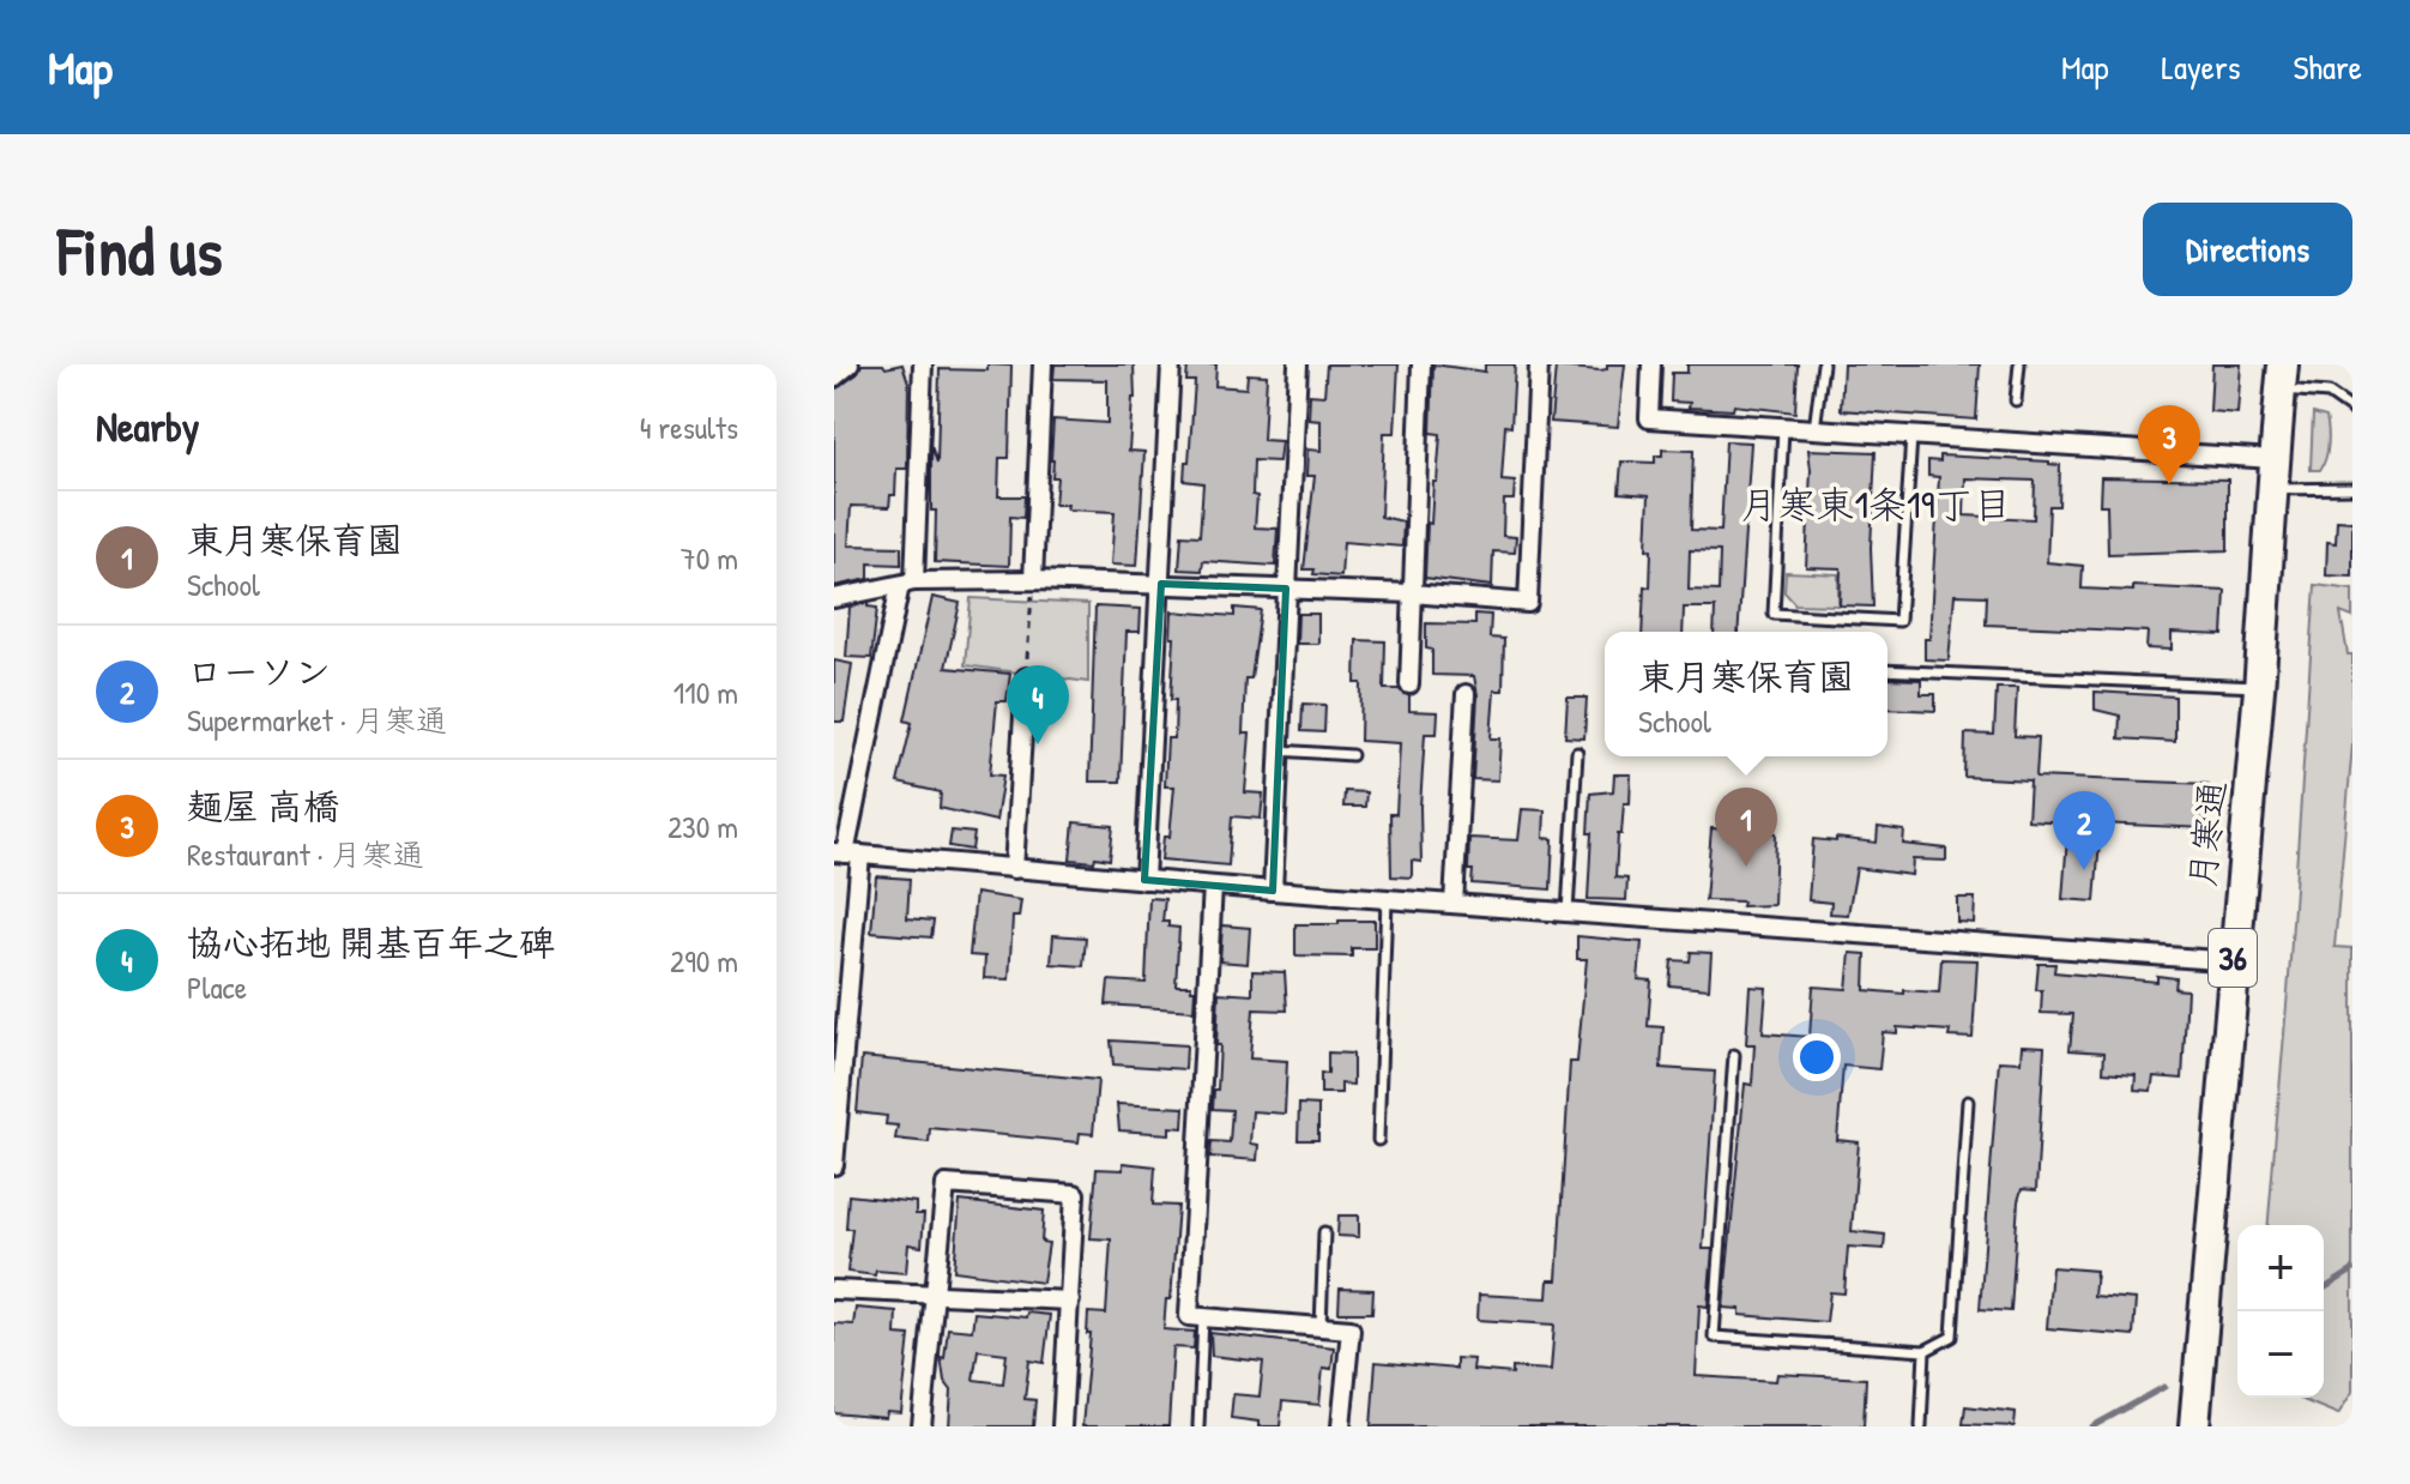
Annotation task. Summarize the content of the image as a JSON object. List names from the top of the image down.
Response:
{
  "streets": {
    "highway": ["月寒通", "36"]
  },
  "districts": ["月寒東1条19丁目"],
  "page": {
    "header": "Map",
    "nav": ["Map", "Layers", "Share"],
    "buttons": "Directions",
    "title": "Find us",
    "heading": ["Nearby", "4 results"],
    "pins": [
      "3",
      "4",
      "1",
      "2"
    ],
    "list": [
      {
        "mark": "1",
        "name": "東月寒保育園",
        "note": "School",
        "value": "70 m"
      },
      {
        "mark": "2",
        "name": "ローソン",
        "note": "Supermarket · 月寒通",
        "value": "110 m"
      },
      {
        "mark": "3",
        "name": "麺屋 高橋",
        "note": "Restaurant · 月寒通",
        "value": "230 m"
      },
      {
        "mark": "4",
        "name": "協心拓地 開基百年之碑",
        "note": "Place",
        "value": "290 m"
      }
    ],
    "popup": ["東月寒保育園", "School"],
    "map_buttons": ["+", "−"]
  }
}
